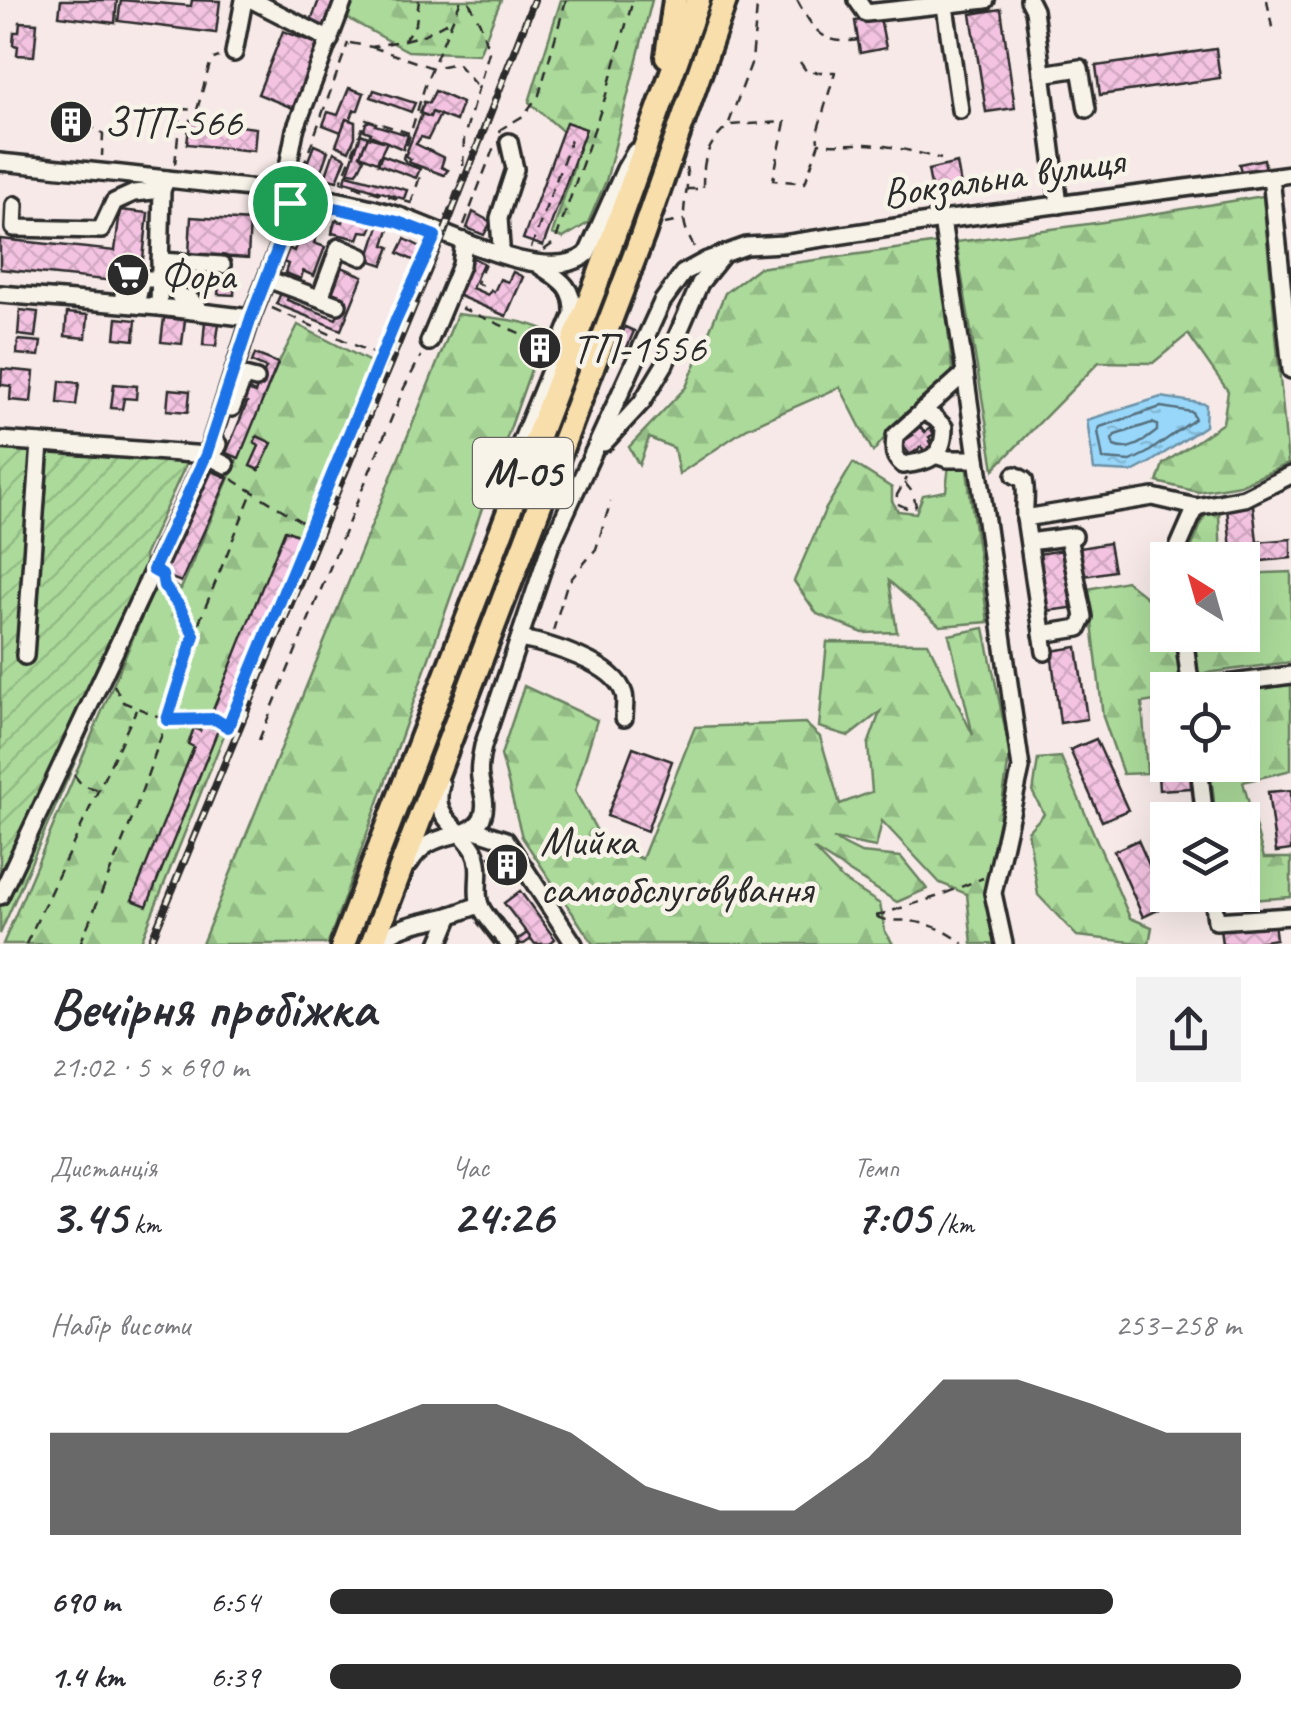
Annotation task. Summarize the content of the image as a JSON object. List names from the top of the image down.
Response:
{
  "streets": {
    "highway": ["М-05"],
    "street": ["Вокзальна вулиця"]
  },
  "places": {
    "building": ["ЗТП-566", "ТП-1556", "Мийка самообслуговування"],
    "supermarket": ["Фора"]
  },
  "north": "top left",
  "page": {
    "heading": ["Вечірня пробіжка", "21:02 · 5 × 690 m"],
    "stats": [
      ["Дистанція", "3.45 km"],
      ["Час", "24:26"],
      ["Темп", "7:05 /km"]
    ],
    "chart": ["Набір висоти", "253–258 m"],
    "list": [
      {
        "name": "690 m",
        "note": "6:54"
      },
      {
        "name": "1.4 km",
        "note": "6:39"
      }
    ]
  }
}
